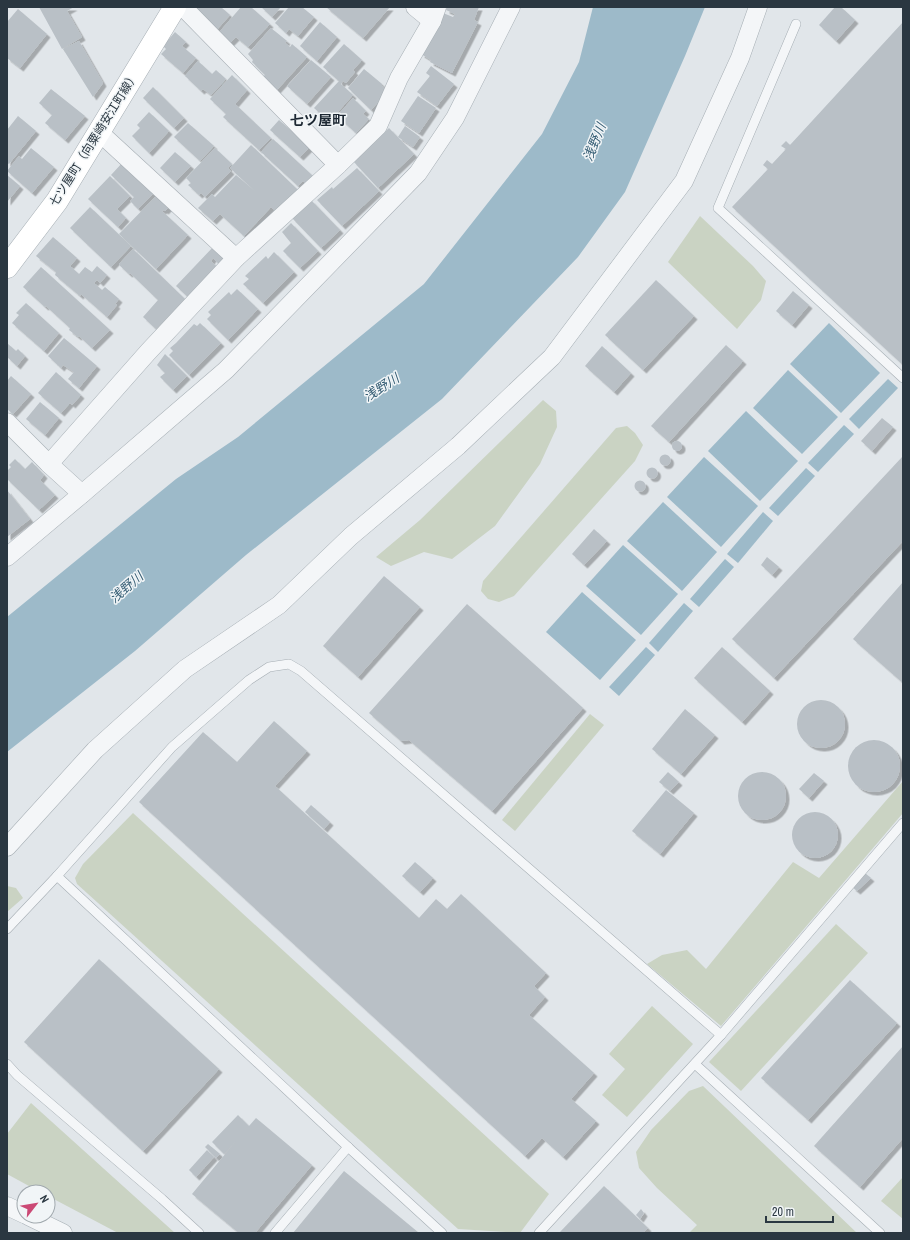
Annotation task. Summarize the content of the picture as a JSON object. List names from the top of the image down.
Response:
{
  "streets": {
    "main road": ["七ツ屋町（向粟崎安江町線）"]
  },
  "districts": ["七ツ屋町"],
  "water": ["浅野川"],
  "scale_bar": "20 m",
  "north": "top right"
}
